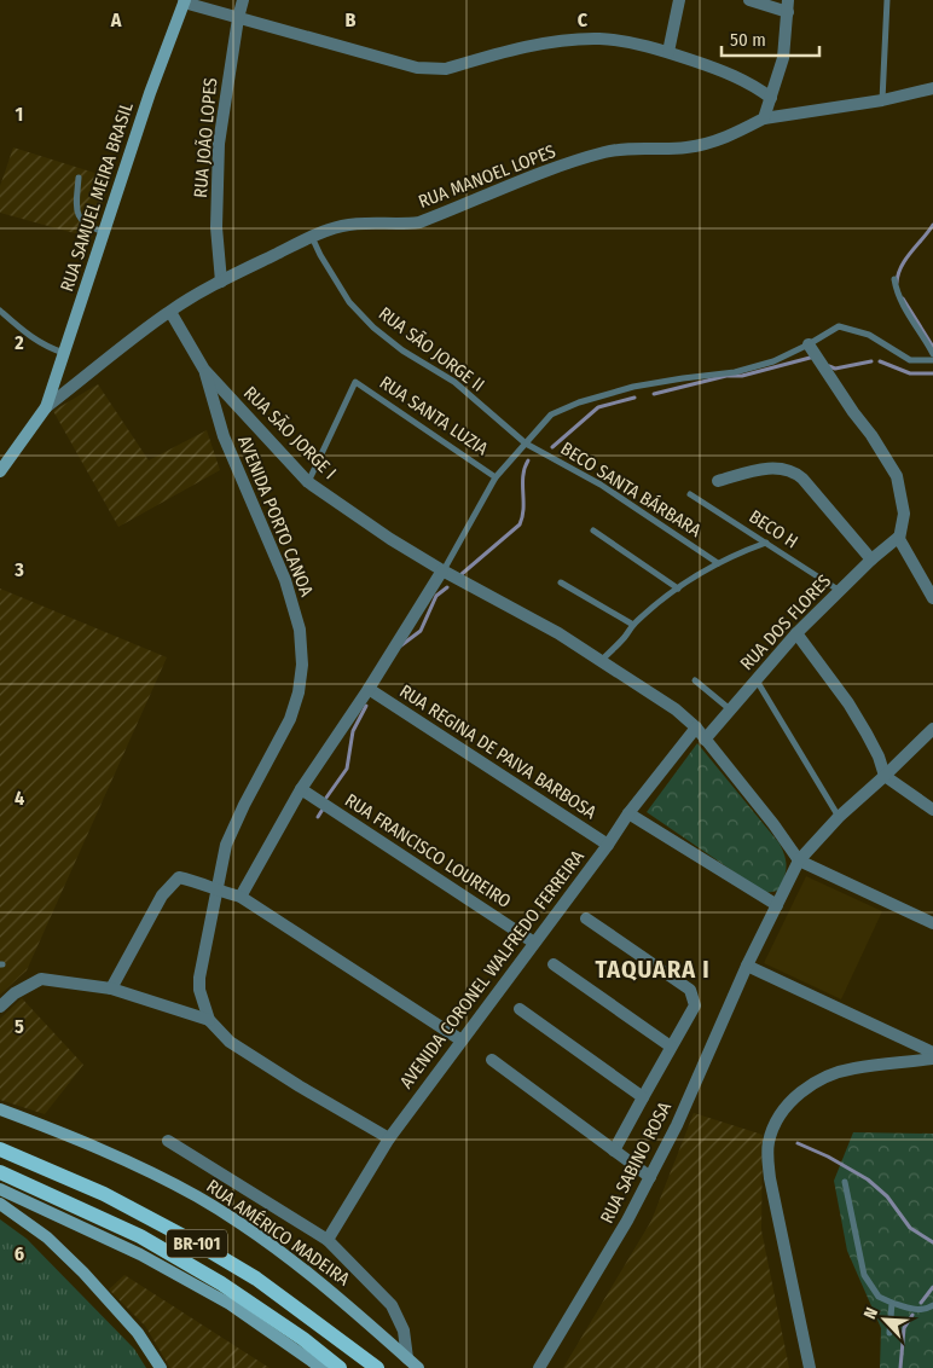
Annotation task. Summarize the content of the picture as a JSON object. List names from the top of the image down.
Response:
{
  "streets": {
    "main road": ["BR-101"],
    "street": [
      "RUA JOÃO LOPES",
      "RUA MANOEL LOPES",
      "RUA SAMUEL MEIRA BRASIL",
      "RUA SÃO JORGE I",
      "AVENIDA PORTO CANOA",
      "RUA DOS FLORES",
      "RUA REGINA DE PAIVA BARBOSA",
      "RUA FRANCISCO LOUREIRO",
      "AVENIDA CORONEL WALFREDO FERREIRA",
      "RUA SABINO ROSA",
      "RUA AMÉRICO MADEIRA"
    ],
    "lane": [
      "RUA SÃO JORGE II",
      "RUA SANTA LUZIA",
      "BECO SANTA BÁRBARA",
      "BECO H"
    ]
  },
  "crossings": [
    ["RUA JOÃO LOPES", "RUA MANOEL LOPES"],
    ["RUA MANOEL LOPES", "RUA SAMUEL MEIRA BRASIL"],
    ["RUA MANOEL LOPES", "RUA SÃO JORGE II"],
    ["RUA MANOEL LOPES", "RUA SÃO JORGE I"],
    ["RUA SÃO JORGE II", "BECO SANTA BÁRBARA"],
    ["RUA SANTA LUZIA", "RUA SÃO JORGE I"],
    ["RUA SÃO JORGE I", "AVENIDA PORTO CANOA"],
    ["RUA SÃO JORGE I", "RUA DOS FLORES"],
    ["RUA SÃO JORGE I", "AVENIDA CORONEL WALFREDO FERREIRA"],
    ["RUA SÃO JORGE I", "RUA SABINO ROSA"],
    ["BECO H", "RUA DOS FLORES"],
    ["RUA REGINA DE PAIVA BARBOSA", "AVENIDA CORONEL WALFREDO FERREIRA"],
    ["RUA FRANCISCO LOUREIRO", "AVENIDA CORONEL WALFREDO FERREIRA"]
  ],
  "districts": ["TAQUARA I"],
  "scale_bar": "50 m",
  "north": "top left",
  "grid": {
    "columns": ["A", "B", "C"],
    "rows": [
      "1",
      "2",
      "3",
      "4",
      "5",
      "6"
    ]
  }
}
